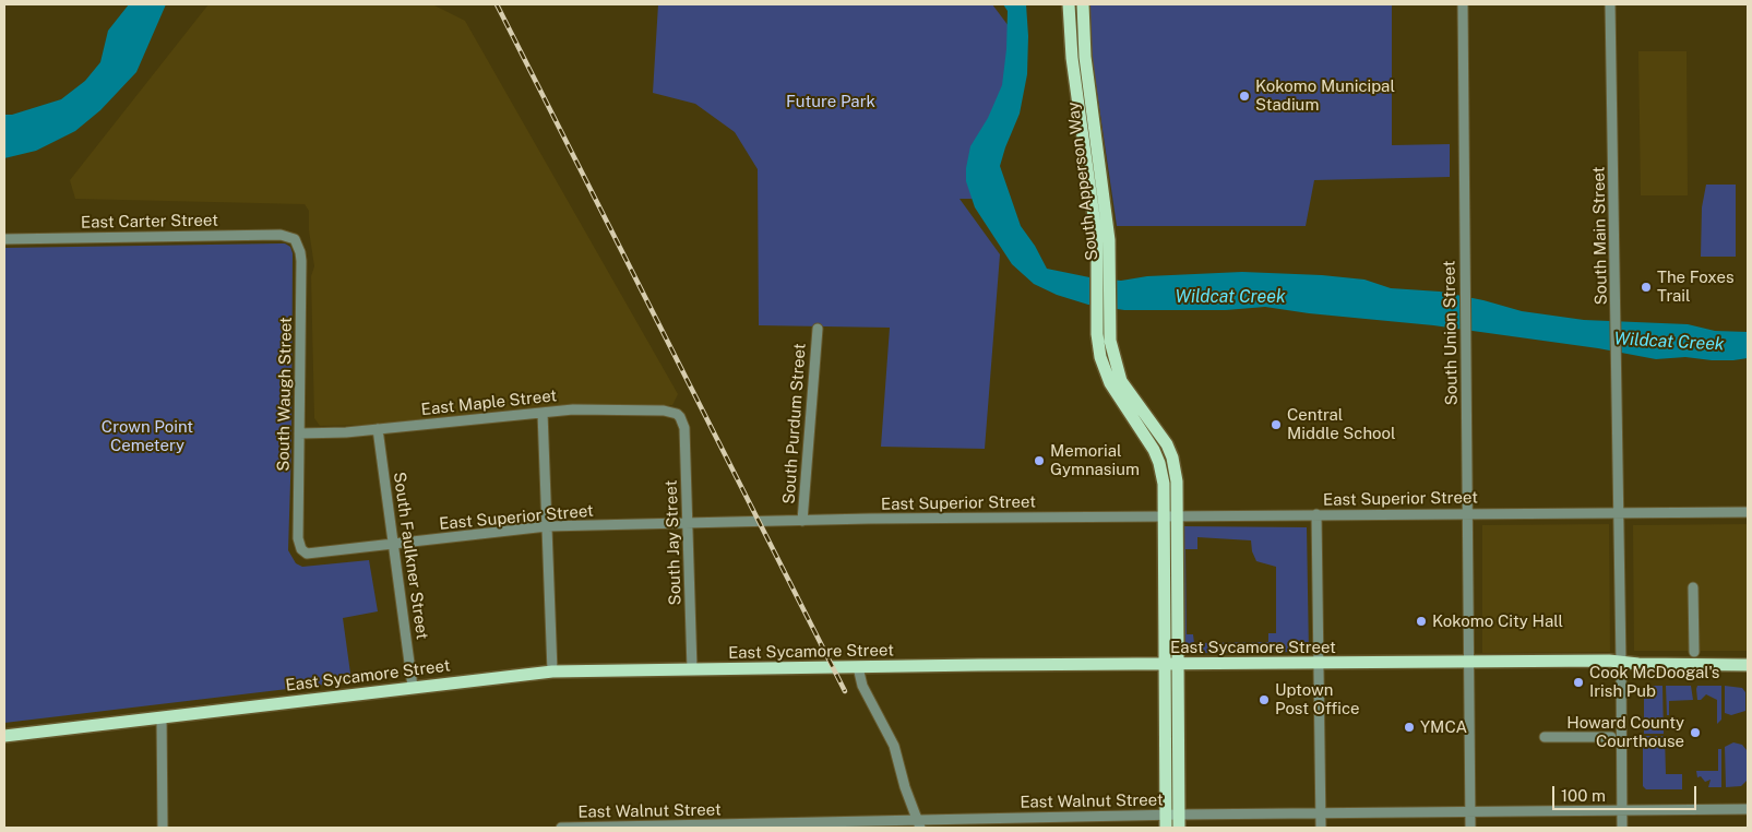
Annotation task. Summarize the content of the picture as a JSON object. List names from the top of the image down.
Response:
{
  "streets": {
    "main road": ["South Apperson Way", "East Sycamore Street"],
    "street": [
      "East Carter Street",
      "South Main Street",
      "South Union Street",
      "South Waugh Street",
      "East Maple Street",
      "South Purdum Street",
      "East Superior Street",
      "South Jay Street",
      "South Faulkner Street",
      "East Walnut Street"
    ]
  },
  "crossings": [
    ["South Apperson Way", "East Superior Street"],
    ["South Apperson Way", "East Sycamore Street"],
    ["South Apperson Way", "East Walnut Street"],
    ["East Carter Street", "South Waugh Street"],
    ["South Main Street", "East Superior Street"],
    ["South Main Street", "East Sycamore Street"],
    ["South Main Street", "East Walnut Street"],
    ["South Union Street", "East Superior Street"],
    ["South Union Street", "East Sycamore Street"],
    ["South Union Street", "East Walnut Street"],
    ["South Waugh Street", "East Maple Street"],
    ["South Waugh Street", "East Superior Street"],
    ["East Maple Street", "South Jay Street"],
    ["East Maple Street", "South Faulkner Street"],
    ["South Purdum Street", "East Superior Street"],
    ["East Superior Street", "South Jay Street"],
    ["East Superior Street", "South Faulkner Street"],
    ["South Jay Street", "East Sycamore Street"],
    ["South Faulkner Street", "East Sycamore Street"]
  ],
  "water": ["Wildcat Creek"],
  "parks": ["Future Park", "Crown Point Cemetery"],
  "places": [
    "Kokomo Municipal Stadium",
    "The Foxes Trail",
    "Central Middle School",
    "Memorial Gymnasium",
    "Kokomo City Hall",
    "Cook McDoogal's Irish Pub",
    "Uptown Post Office",
    "YMCA",
    "Howard County Courthouse"
  ],
  "scale_bar": "100 m"
}
